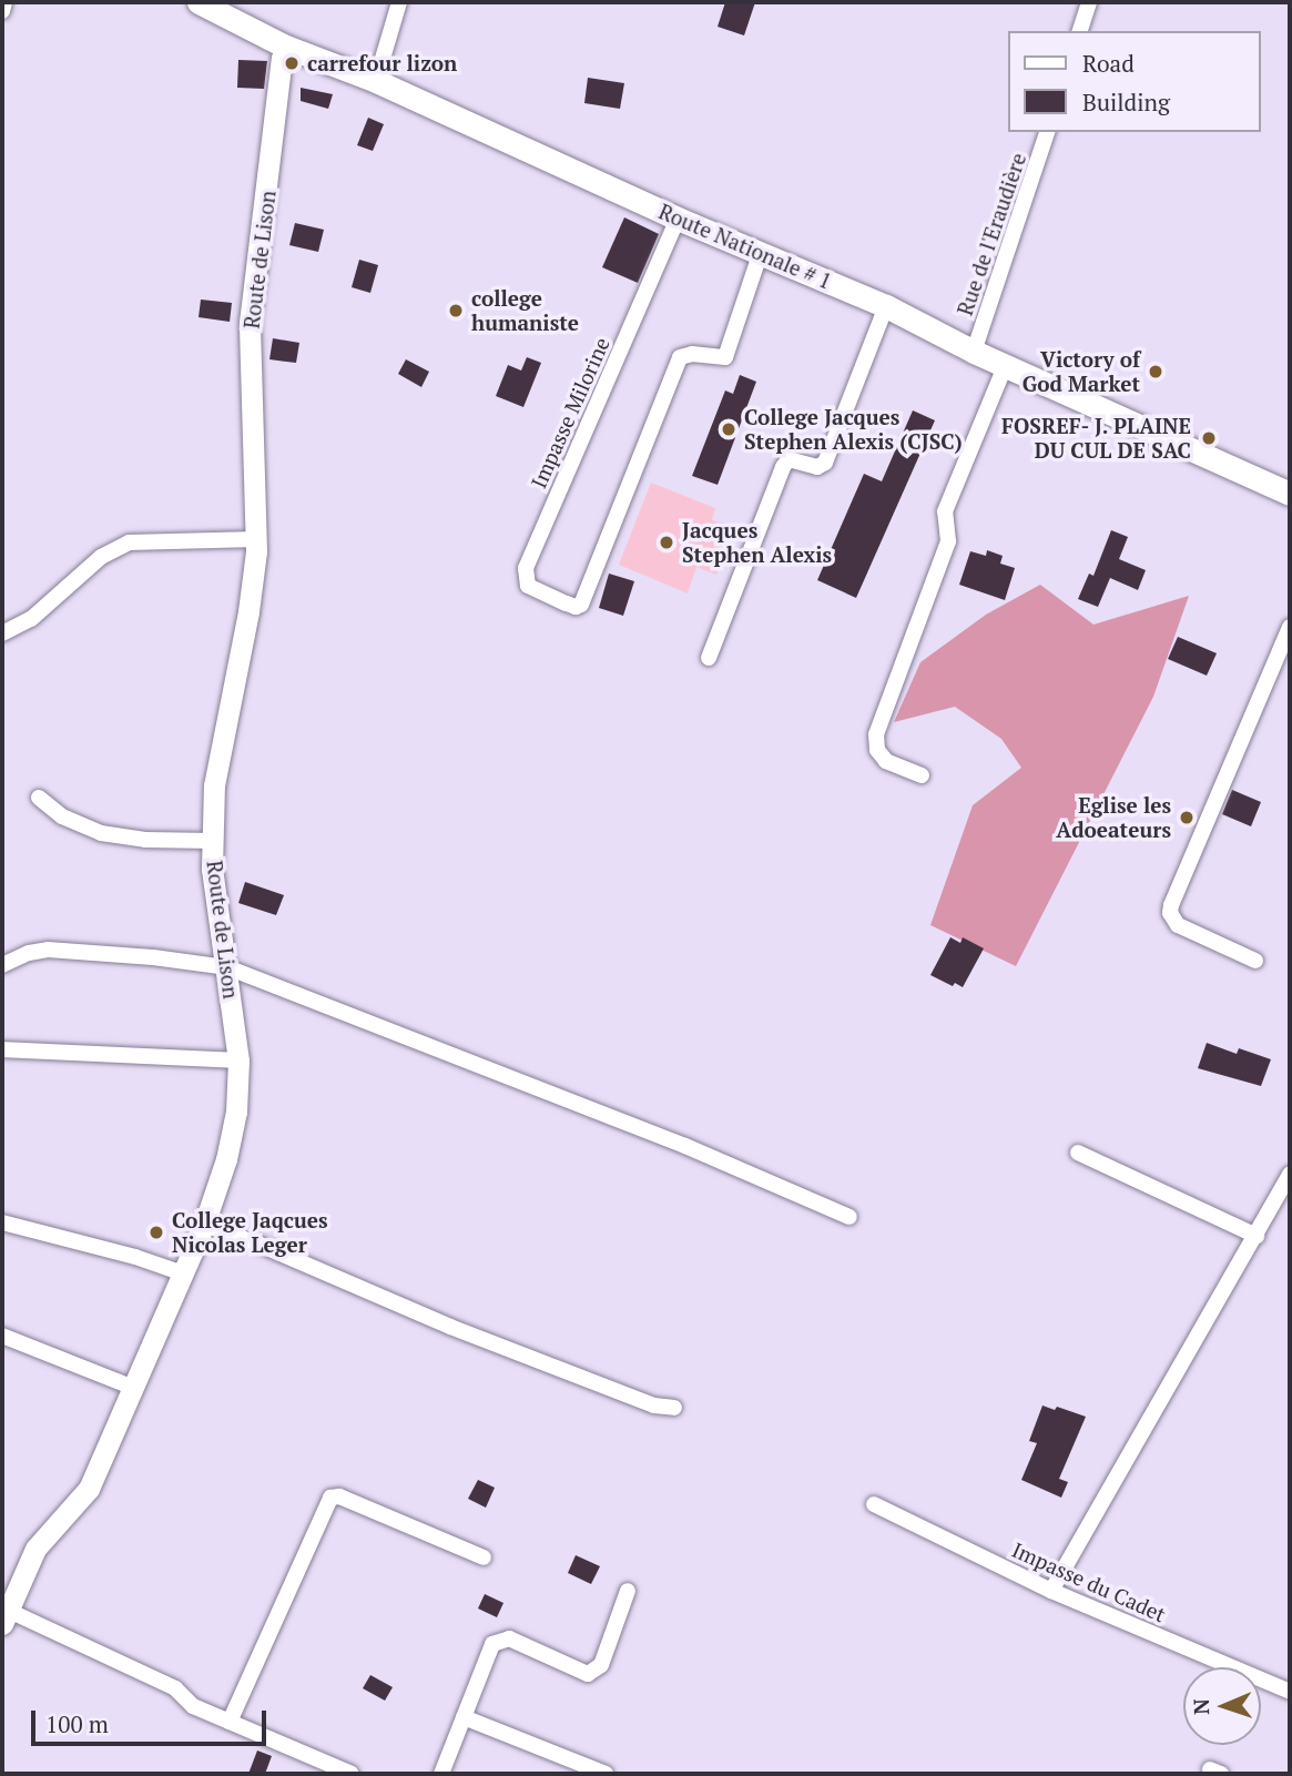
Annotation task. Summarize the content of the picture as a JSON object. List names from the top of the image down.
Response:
{
  "streets": {
    "main road": ["Route Nationale # 1"],
    "street": [
      "Rue de l'Eraudière",
      "Route de Lison",
      "Impasse Milorine",
      "Impasse du Cadet"
    ]
  },
  "crossings": [
    ["Rue de l'Eraudière", "Route Nationale # 1"],
    ["Route Nationale # 1", "Route de Lison"],
    ["Route Nationale # 1", "Impasse Milorine"]
  ],
  "places": [
    "carrefour lizon",
    "college humaniste",
    "Victory of God Market",
    "College Jacques Stephen Alexis (CJSC)",
    "FOSREF- J. PLAINE DU CUL DE SAC",
    "Jacques Stephen Alexis",
    "Eglise les Adoeateurs",
    "College Jaqcues Nicolas Leger"
  ],
  "legend": ["Road", "Building"],
  "scale_bar": "100 m",
  "north": "left"
}
